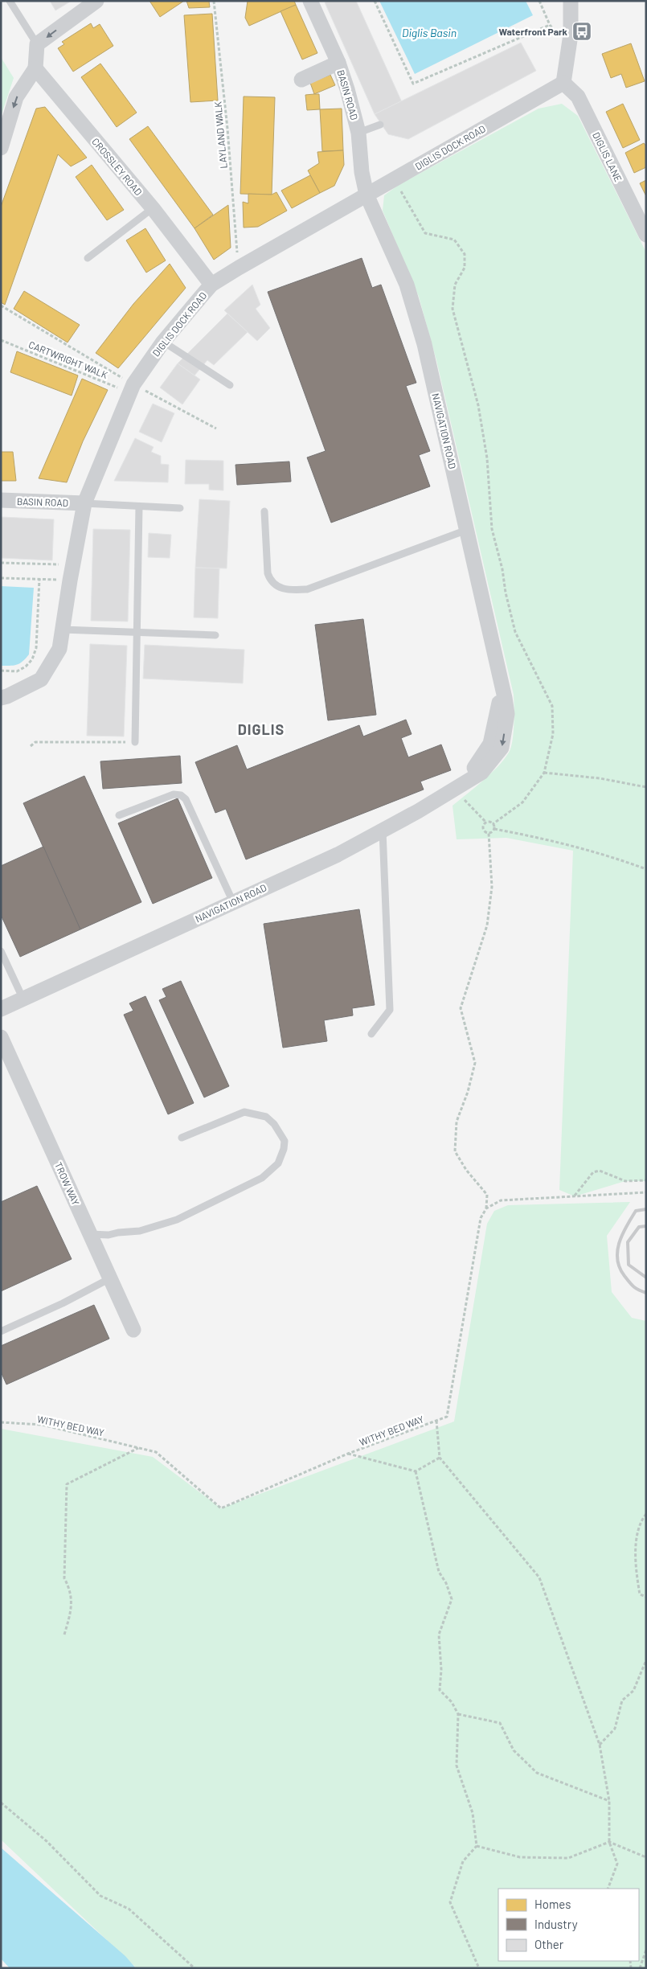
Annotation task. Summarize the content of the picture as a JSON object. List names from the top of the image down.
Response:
{
  "streets": {
    "street": [
      "BASIN ROAD",
      "DIGLIS DOCK ROAD",
      "DIGLIS LANE",
      "CROSSLEY ROAD",
      "NAVIGATION ROAD",
      "TROW WAY"
    ],
    "path": ["LAYLAND WALK", "CARTWRIGHT WALK", "WITHY BED WAY"]
  },
  "crossings": [
    ["BASIN ROAD", "DIGLIS DOCK ROAD"],
    ["BASIN ROAD", "NAVIGATION ROAD"],
    ["LAYLAND WALK", "DIGLIS DOCK ROAD"],
    ["DIGLIS DOCK ROAD", "DIGLIS LANE"],
    ["DIGLIS DOCK ROAD", "CROSSLEY ROAD"],
    ["DIGLIS DOCK ROAD", "CARTWRIGHT WALK"],
    ["DIGLIS DOCK ROAD", "NAVIGATION ROAD"]
  ],
  "districts": ["DIGLIS"],
  "water": ["Diglis Basin"],
  "places": {
    "bus stop": ["Waterfront Park"]
  },
  "legend": ["Homes", "Industry", "Other"]
}
